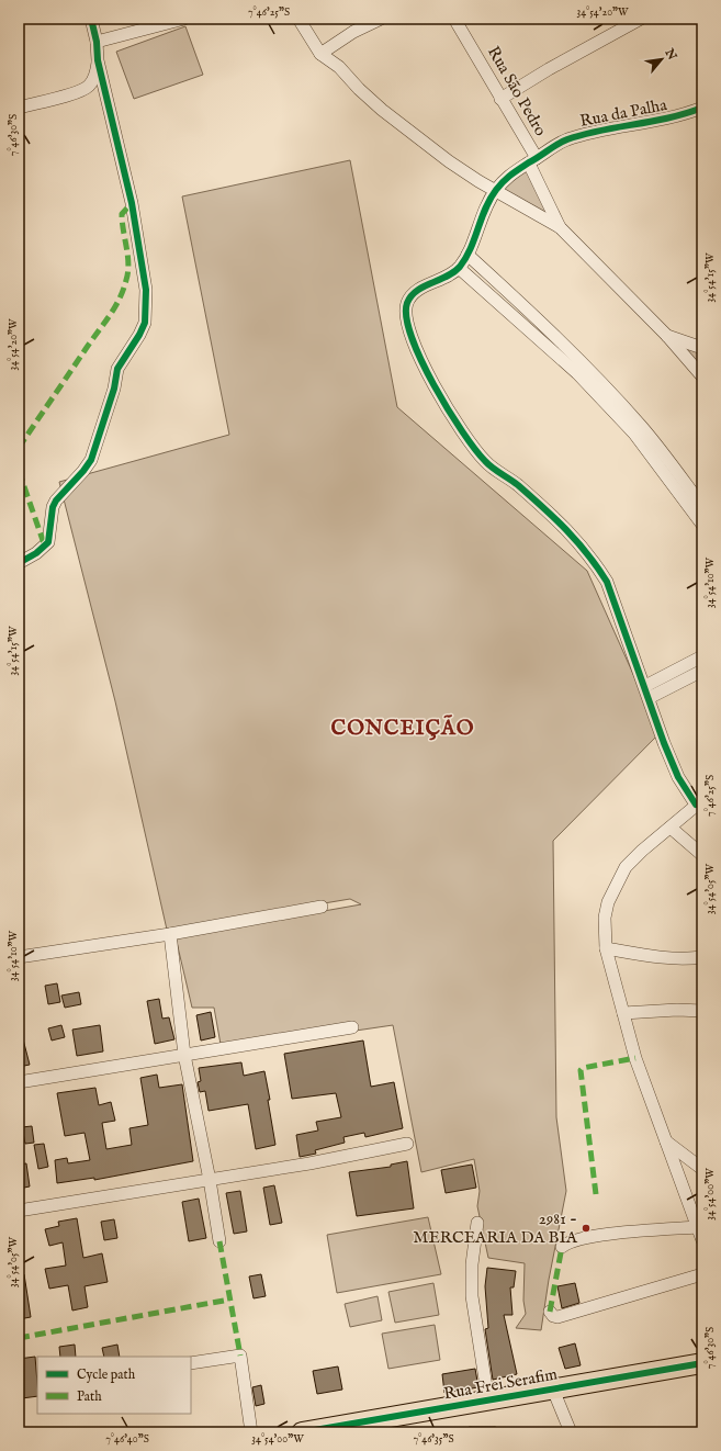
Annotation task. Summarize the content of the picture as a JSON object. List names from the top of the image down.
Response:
{
  "streets": {
    "main road": ["Rua Frei Serafim"],
    "street": ["Rua São Pedro", "Rua da Palha"]
  },
  "crossings": [
    ["Rua São Pedro", "Rua da Palha"]
  ],
  "districts": ["CONCEIÇÃO"],
  "places": ["2981 - MERCEARIA DA BIA"],
  "legend": ["Cycle path", "Path"],
  "north": "top right",
  "coordinates": [
    "7°46'25\"S",
    "34°54'20\"W",
    "7°46'30\"S",
    "34°54'15\"W",
    "34°54'10\"W",
    "34°54'05\"W",
    "34°54'00\"W",
    "7°46'40\"S",
    "7°46'35\"S"
  ]
}
